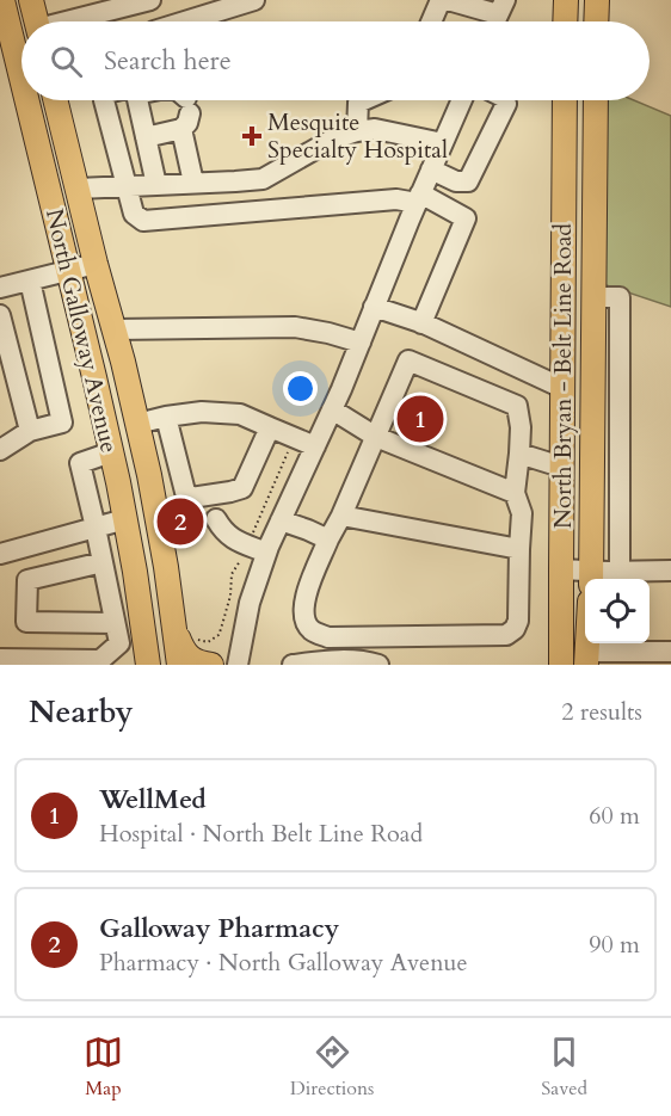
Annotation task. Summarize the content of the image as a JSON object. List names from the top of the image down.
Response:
{
  "streets": {
    "main road": ["North Galloway Avenue", "North Bryan - Belt Line Road"]
  },
  "places": {
    "health": ["Mesquite Specialty Hospital"]
  },
  "page": {
    "search": "Search here",
    "pins": ["1", "2"],
    "heading": ["Nearby", "2 results"],
    "list": [
      {
        "mark": "1",
        "name": "WellMed",
        "note": "Hospital · North Belt Line Road",
        "value": "60 m"
      },
      {
        "mark": "2",
        "name": "Galloway Pharmacy",
        "note": "Pharmacy · North Galloway Avenue",
        "value": "90 m"
      }
    ],
    "nav": ["Map", "Directions", "Saved"]
  }
}
